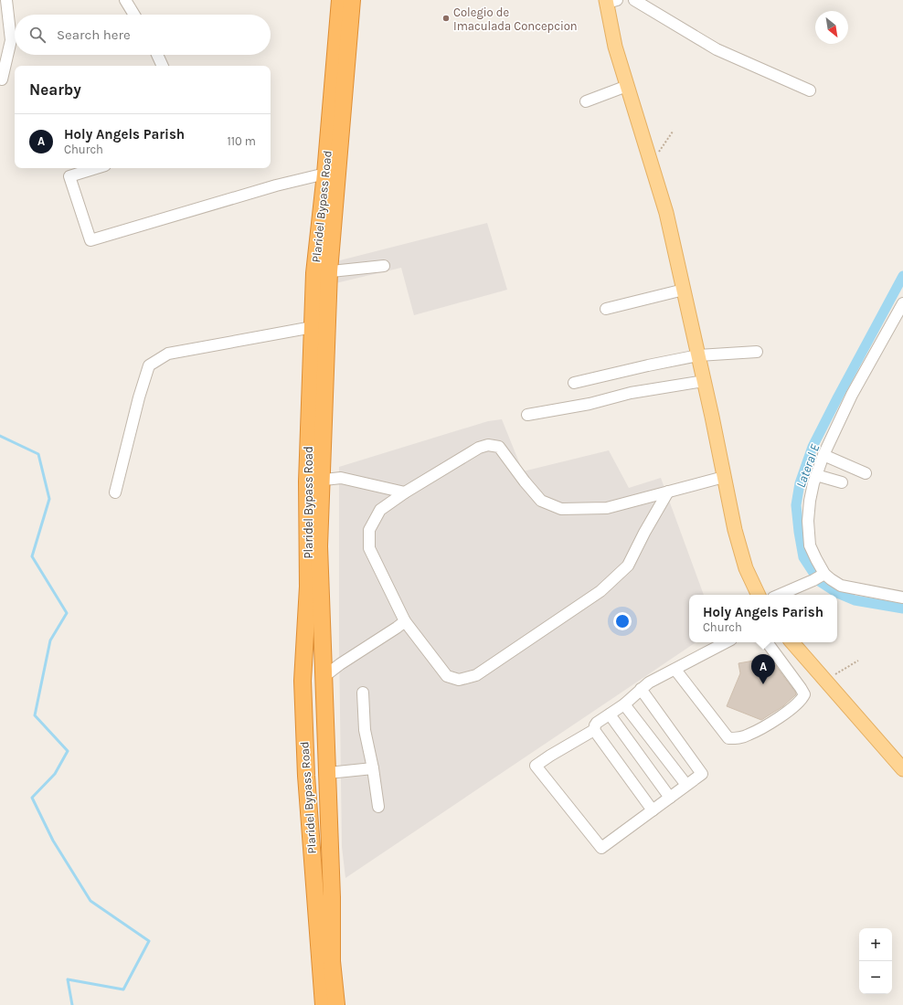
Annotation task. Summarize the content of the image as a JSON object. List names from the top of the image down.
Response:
{
  "streets": {
    "highway": ["Plaridel Bypass Road"]
  },
  "water": ["Lateral E"],
  "places": ["Colegio de Imaculada Concepcion"],
  "north": "bottom right",
  "page": {
    "search": "Search here",
    "heading": "Nearby",
    "list": [
      {
        "mark": "A",
        "name": "Holy Angels Parish",
        "note": "Church",
        "value": "110 m"
      }
    ],
    "popup": ["Holy Angels Parish", "Church"],
    "pins": "A",
    "map_buttons": ["+", "−"]
  }
}
